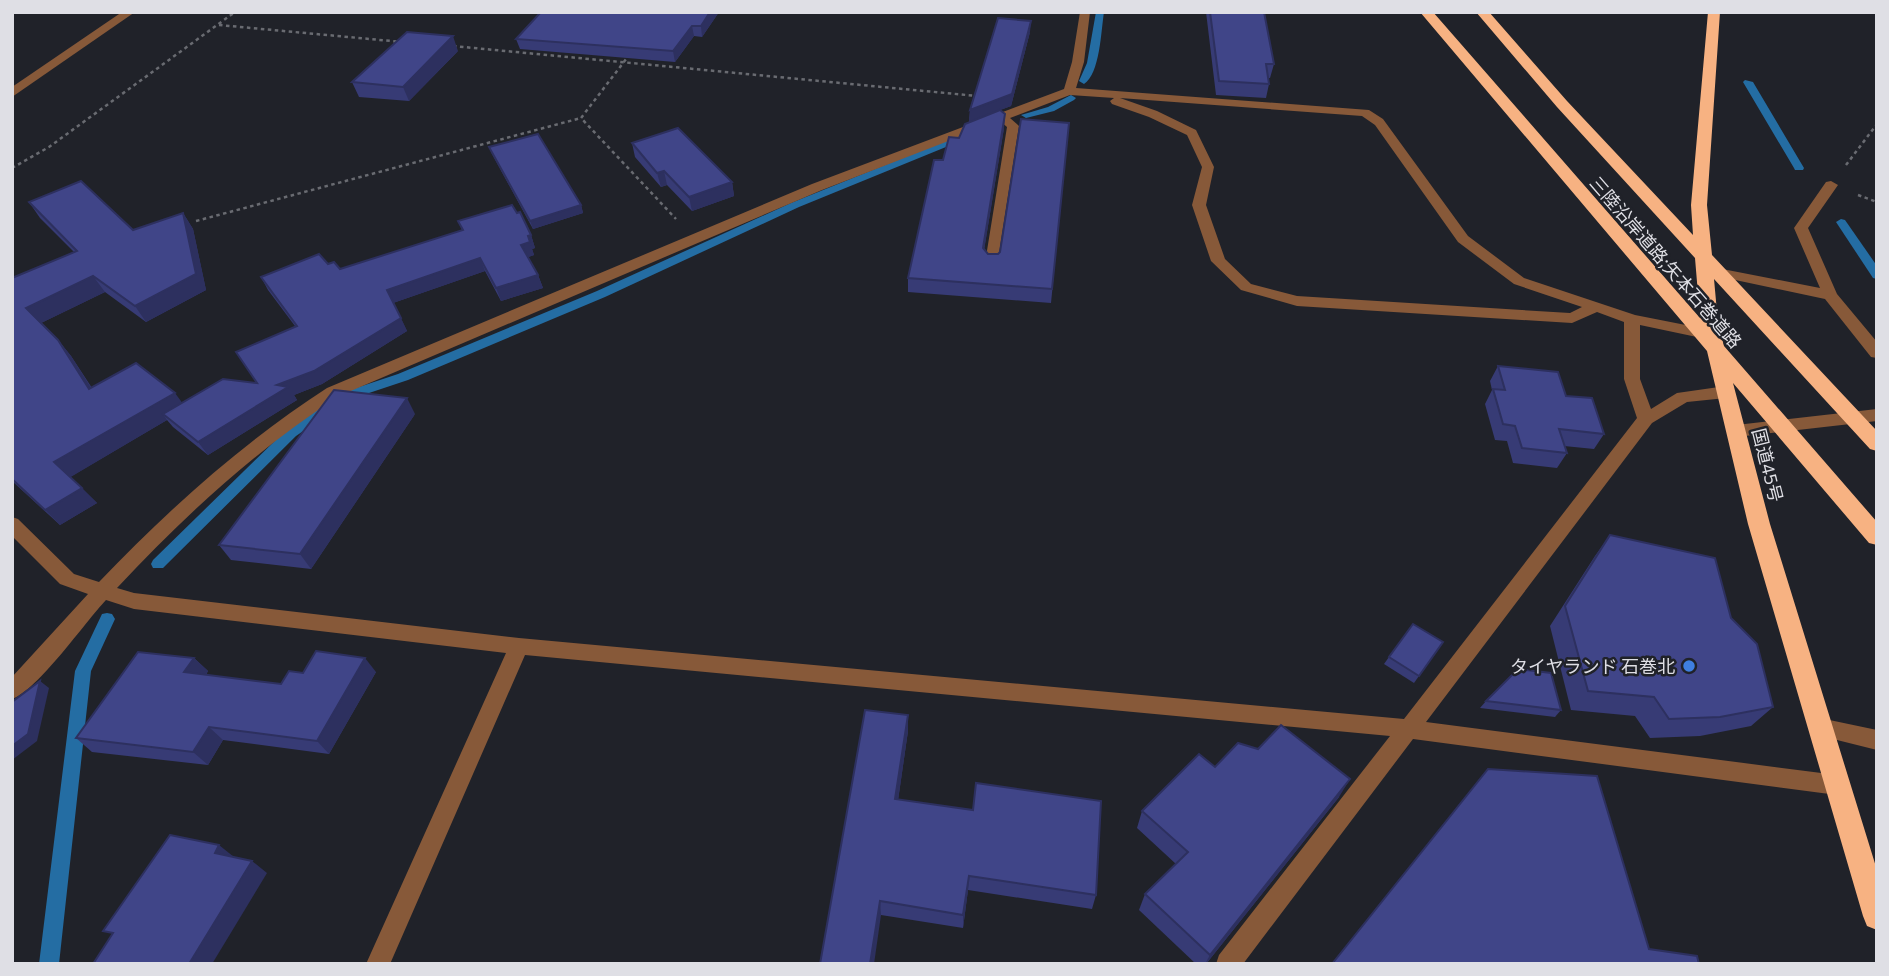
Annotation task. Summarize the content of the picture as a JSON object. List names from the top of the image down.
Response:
{
  "streets": {
    "highway": ["三陸沿岸道路;矢本石巻道路", "国道45号"]
  },
  "places": ["タイヤランド 石巻北"]
}
